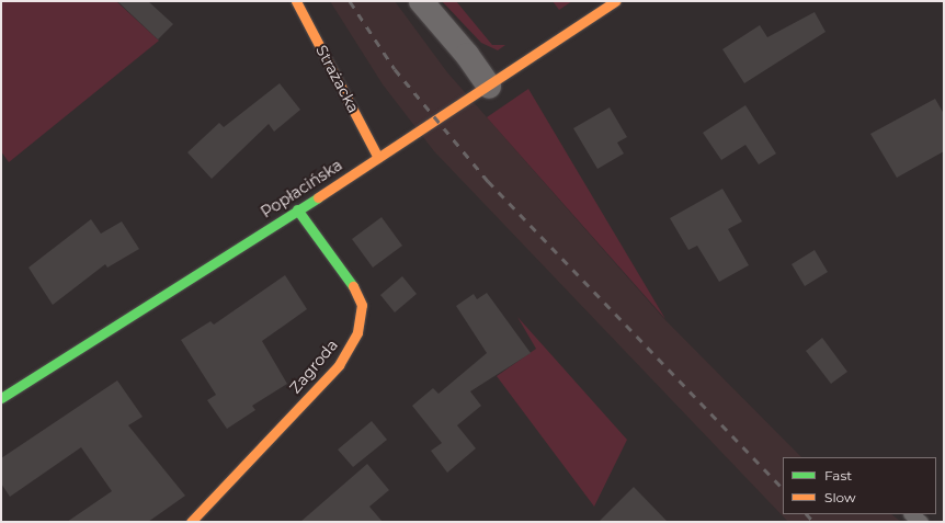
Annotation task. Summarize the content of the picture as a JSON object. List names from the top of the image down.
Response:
{
  "streets": {
    "street": ["Strażacka", "Popłacińska", "Zagroda"]
  },
  "crossings": [
    ["Strażacka", "Popłacińska"],
    ["Popłacińska", "Zagroda"]
  ],
  "legend": ["Fast", "Slow"]
}
